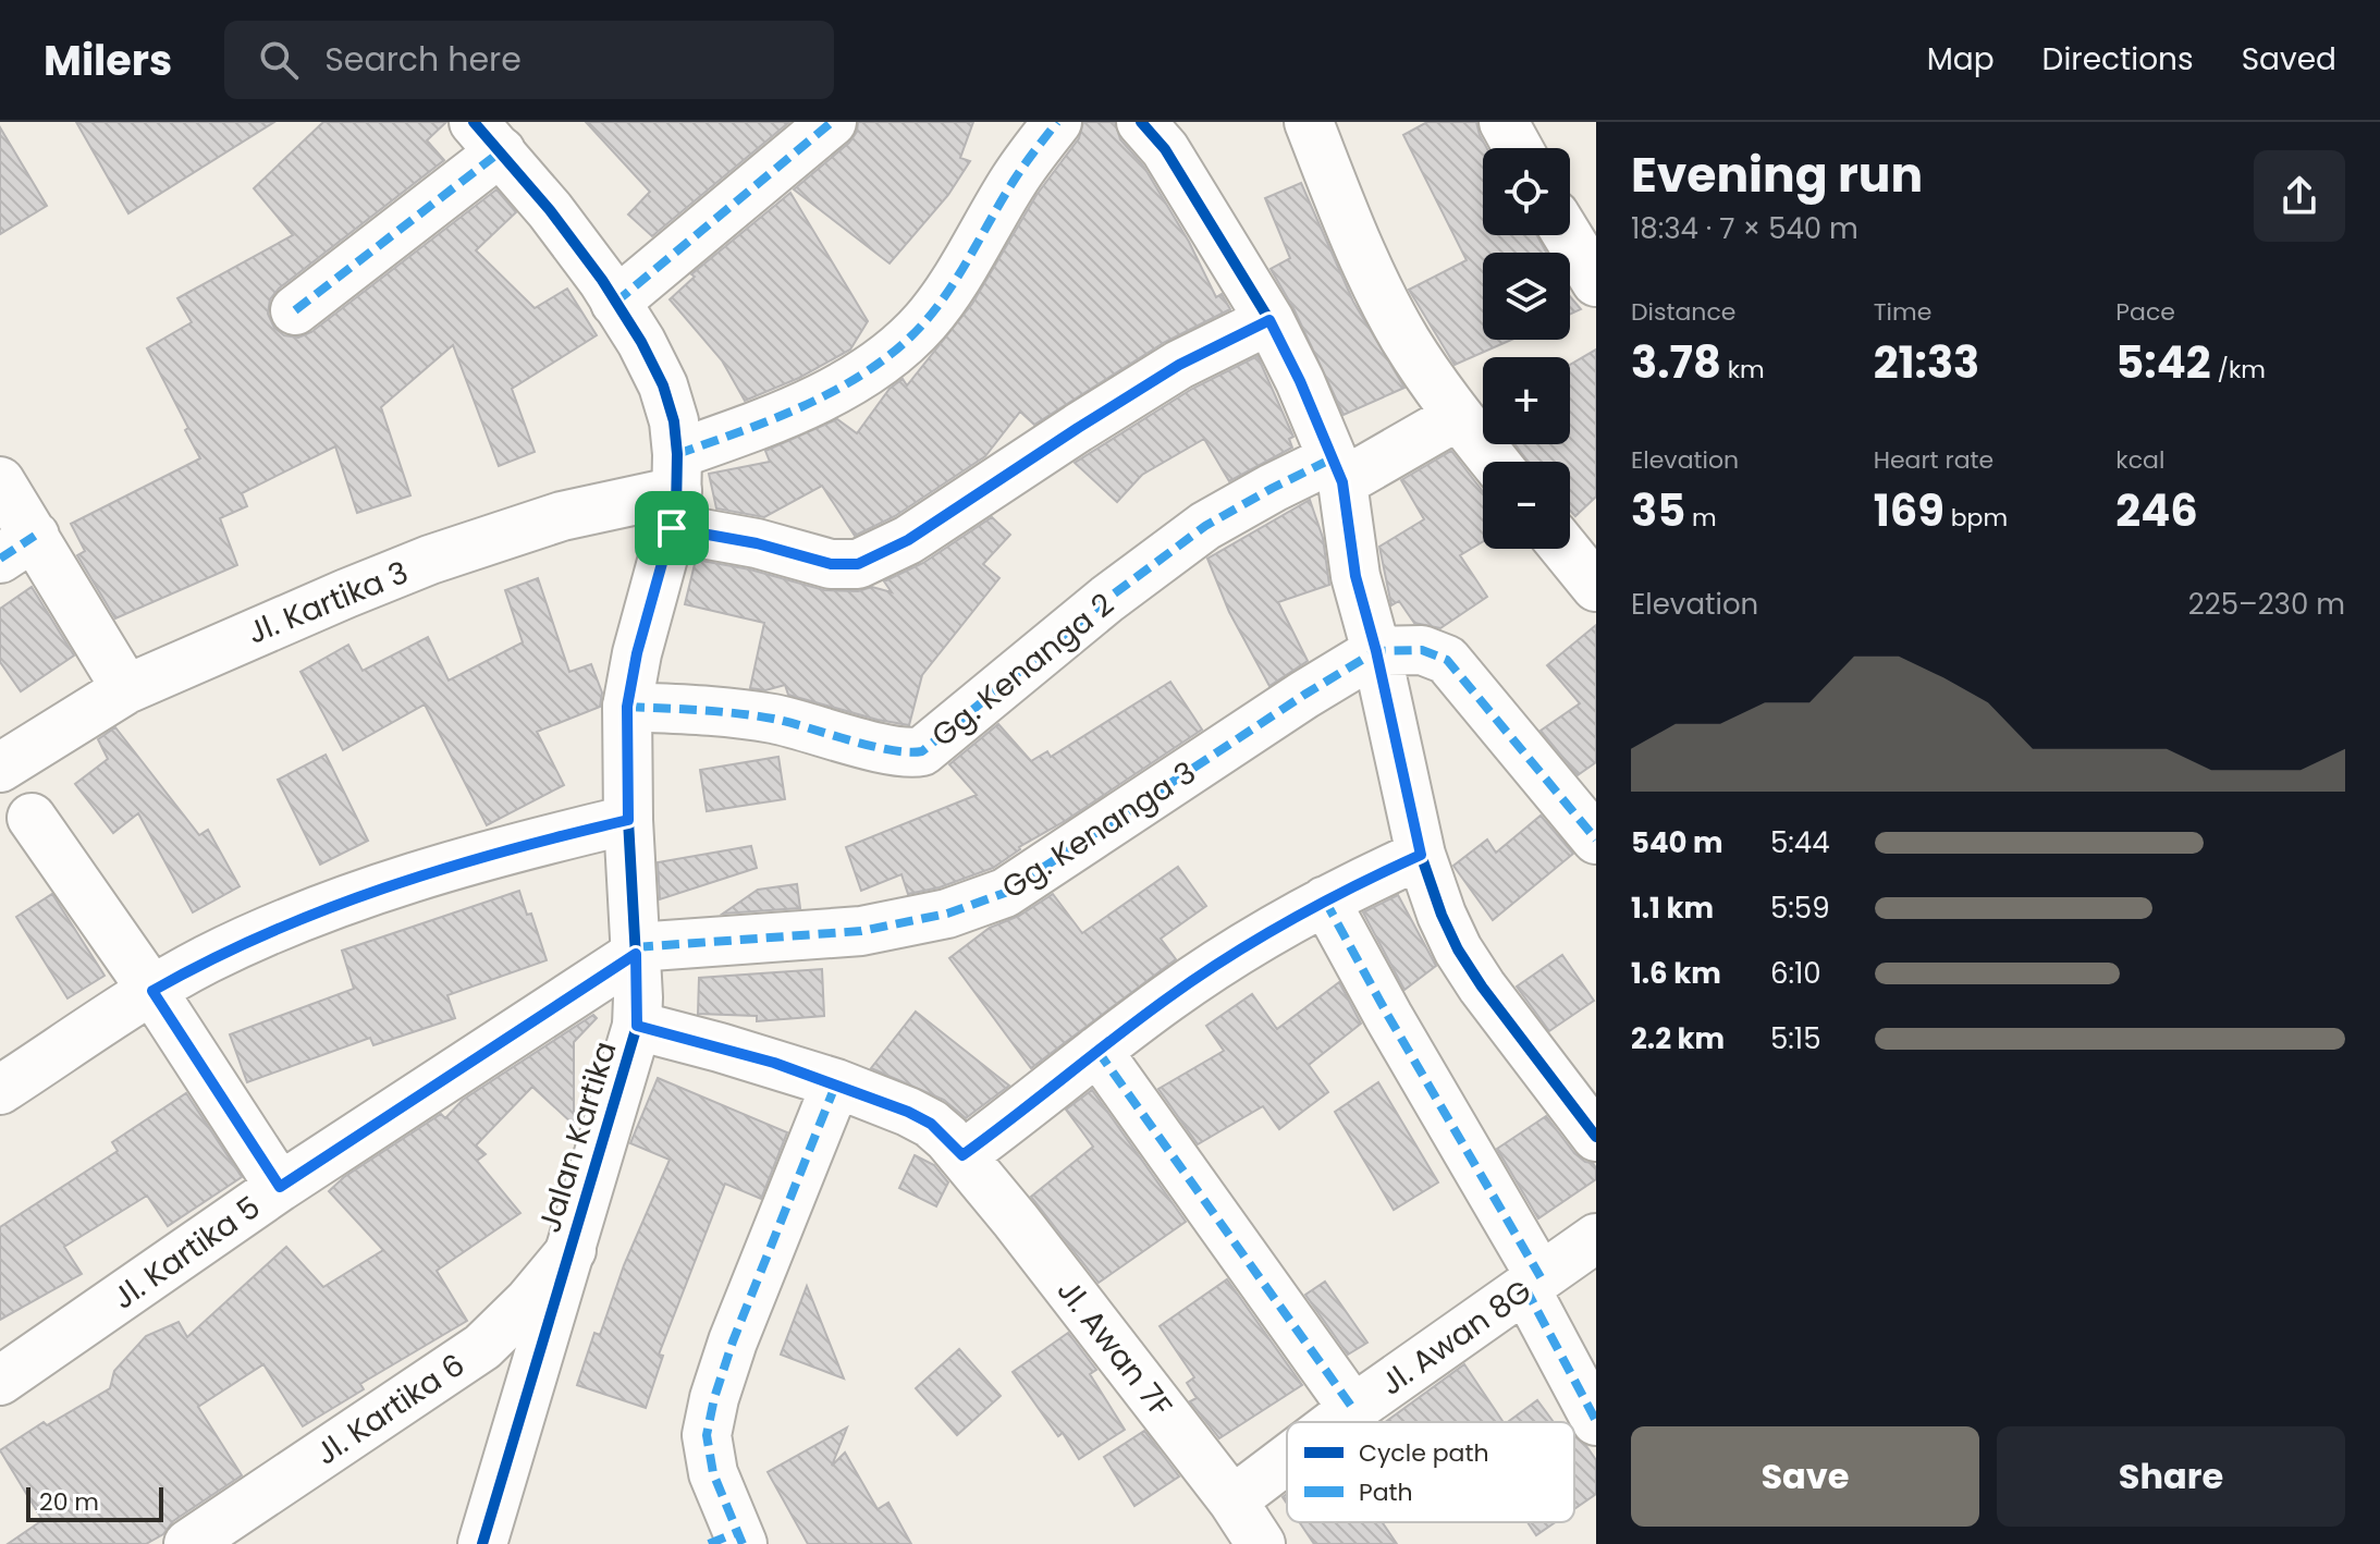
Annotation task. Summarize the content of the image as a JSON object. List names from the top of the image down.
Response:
{
  "streets": {
    "street": [
      "Jl. Kartika 3",
      "Gg. Kenanga 2",
      "Gg. Kenanga 3",
      "Jalan Kartika",
      "Jl. Kartika 5",
      "Jl. Awan 8G",
      "Jl. Awan 7F",
      "Jl. Kartika 6"
    ]
  },
  "crossings": [
    ["Jl. Kartika 3", "Jalan Kartika"],
    ["Gg. Kenanga 2", "Jalan Kartika"],
    ["Gg. Kenanga 3", "Jalan Kartika"],
    ["Gg. Kenanga 3", "Jl. Kartika 5"],
    ["Jalan Kartika", "Jl. Kartika 5"],
    ["Jalan Kartika", "Jl. Awan 7F"],
    ["Jalan Kartika", "Jl. Kartika 6"],
    ["Jl. Awan 8G", "Jl. Awan 7F"]
  ],
  "legend": ["Cycle path", "Path"],
  "scale_bar": "20 m",
  "page": {
    "header": "Milers",
    "search": "Search here",
    "nav": ["Map", "Directions", "Saved"],
    "heading": ["Evening run", "18:34 · 7 × 540 m"],
    "map_buttons": ["+", "−"],
    "stats": [
      ["Distance", "3.78 km"],
      ["Time", "21:33"],
      ["Pace", "5:42 /km"],
      ["Elevation", "35 m"],
      ["Heart rate", "169 bpm"],
      ["kcal", "246"]
    ],
    "chart": ["Elevation", "225–230 m"],
    "list": [
      {
        "name": "540 m",
        "note": "5:44"
      },
      {
        "name": "1.1 km",
        "note": "5:59"
      },
      {
        "name": "1.6 km",
        "note": "6:10"
      },
      {
        "name": "2.2 km",
        "note": "5:15"
      }
    ],
    "buttons": ["Save", "Share"],
    "scale": "20 m"
  }
}
